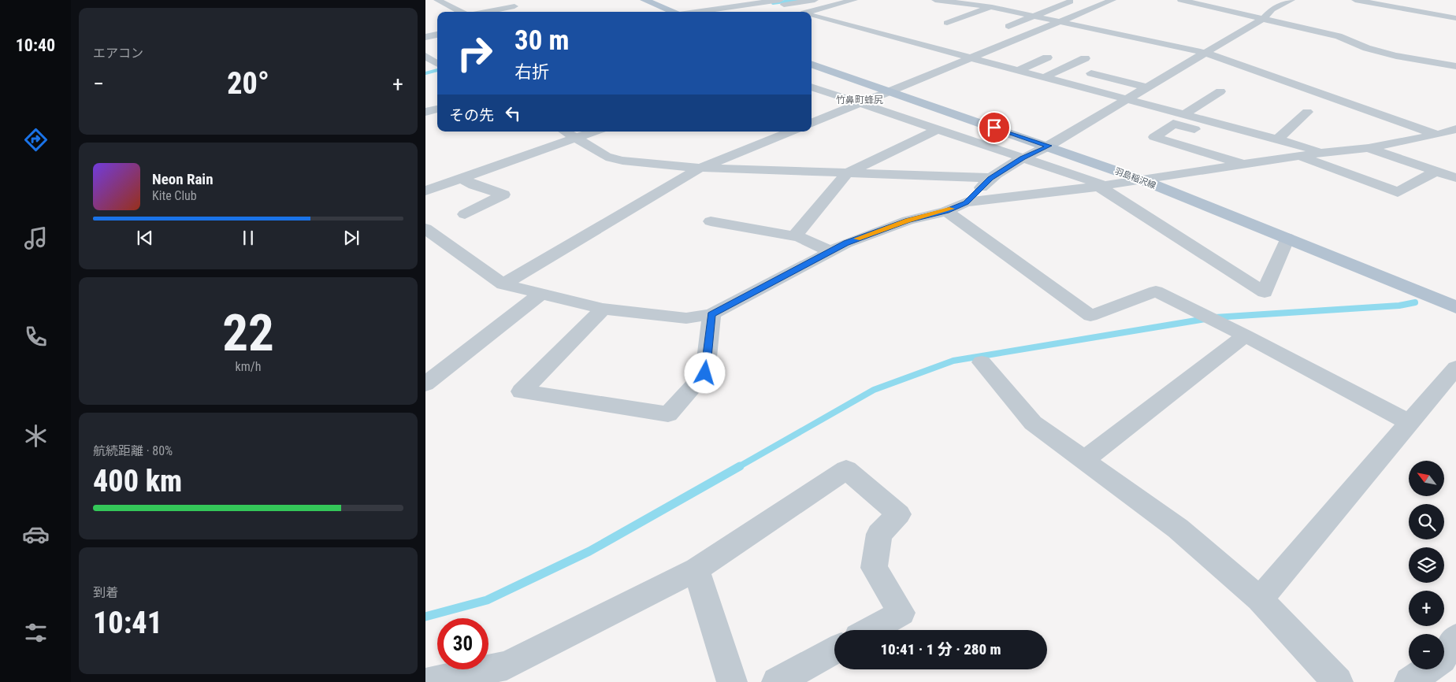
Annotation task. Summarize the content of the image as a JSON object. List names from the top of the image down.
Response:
{
  "streets": {
    "main road": ["羽島稲沢線"]
  },
  "districts": ["竹鼻町蜂尻"],
  "north": "top left",
  "page": {
    "tabs": "10:40",
    "tile": [
      "エアコン",
      ["22", "km/h"],
      ["航続距離 · 80%", "400 km"],
      ["到着", "10:41"]
    ],
    "turn": ["30 m", "右折"],
    "heat": ["−", "20°", "+"],
    "then": "その先",
    "song": ["Neon Rain", "Kite Club"],
    "map_buttons": ["+", "−"],
    "limit": "30",
    "trip": "10:41 · 1 分 · 280 m"
  }
}
